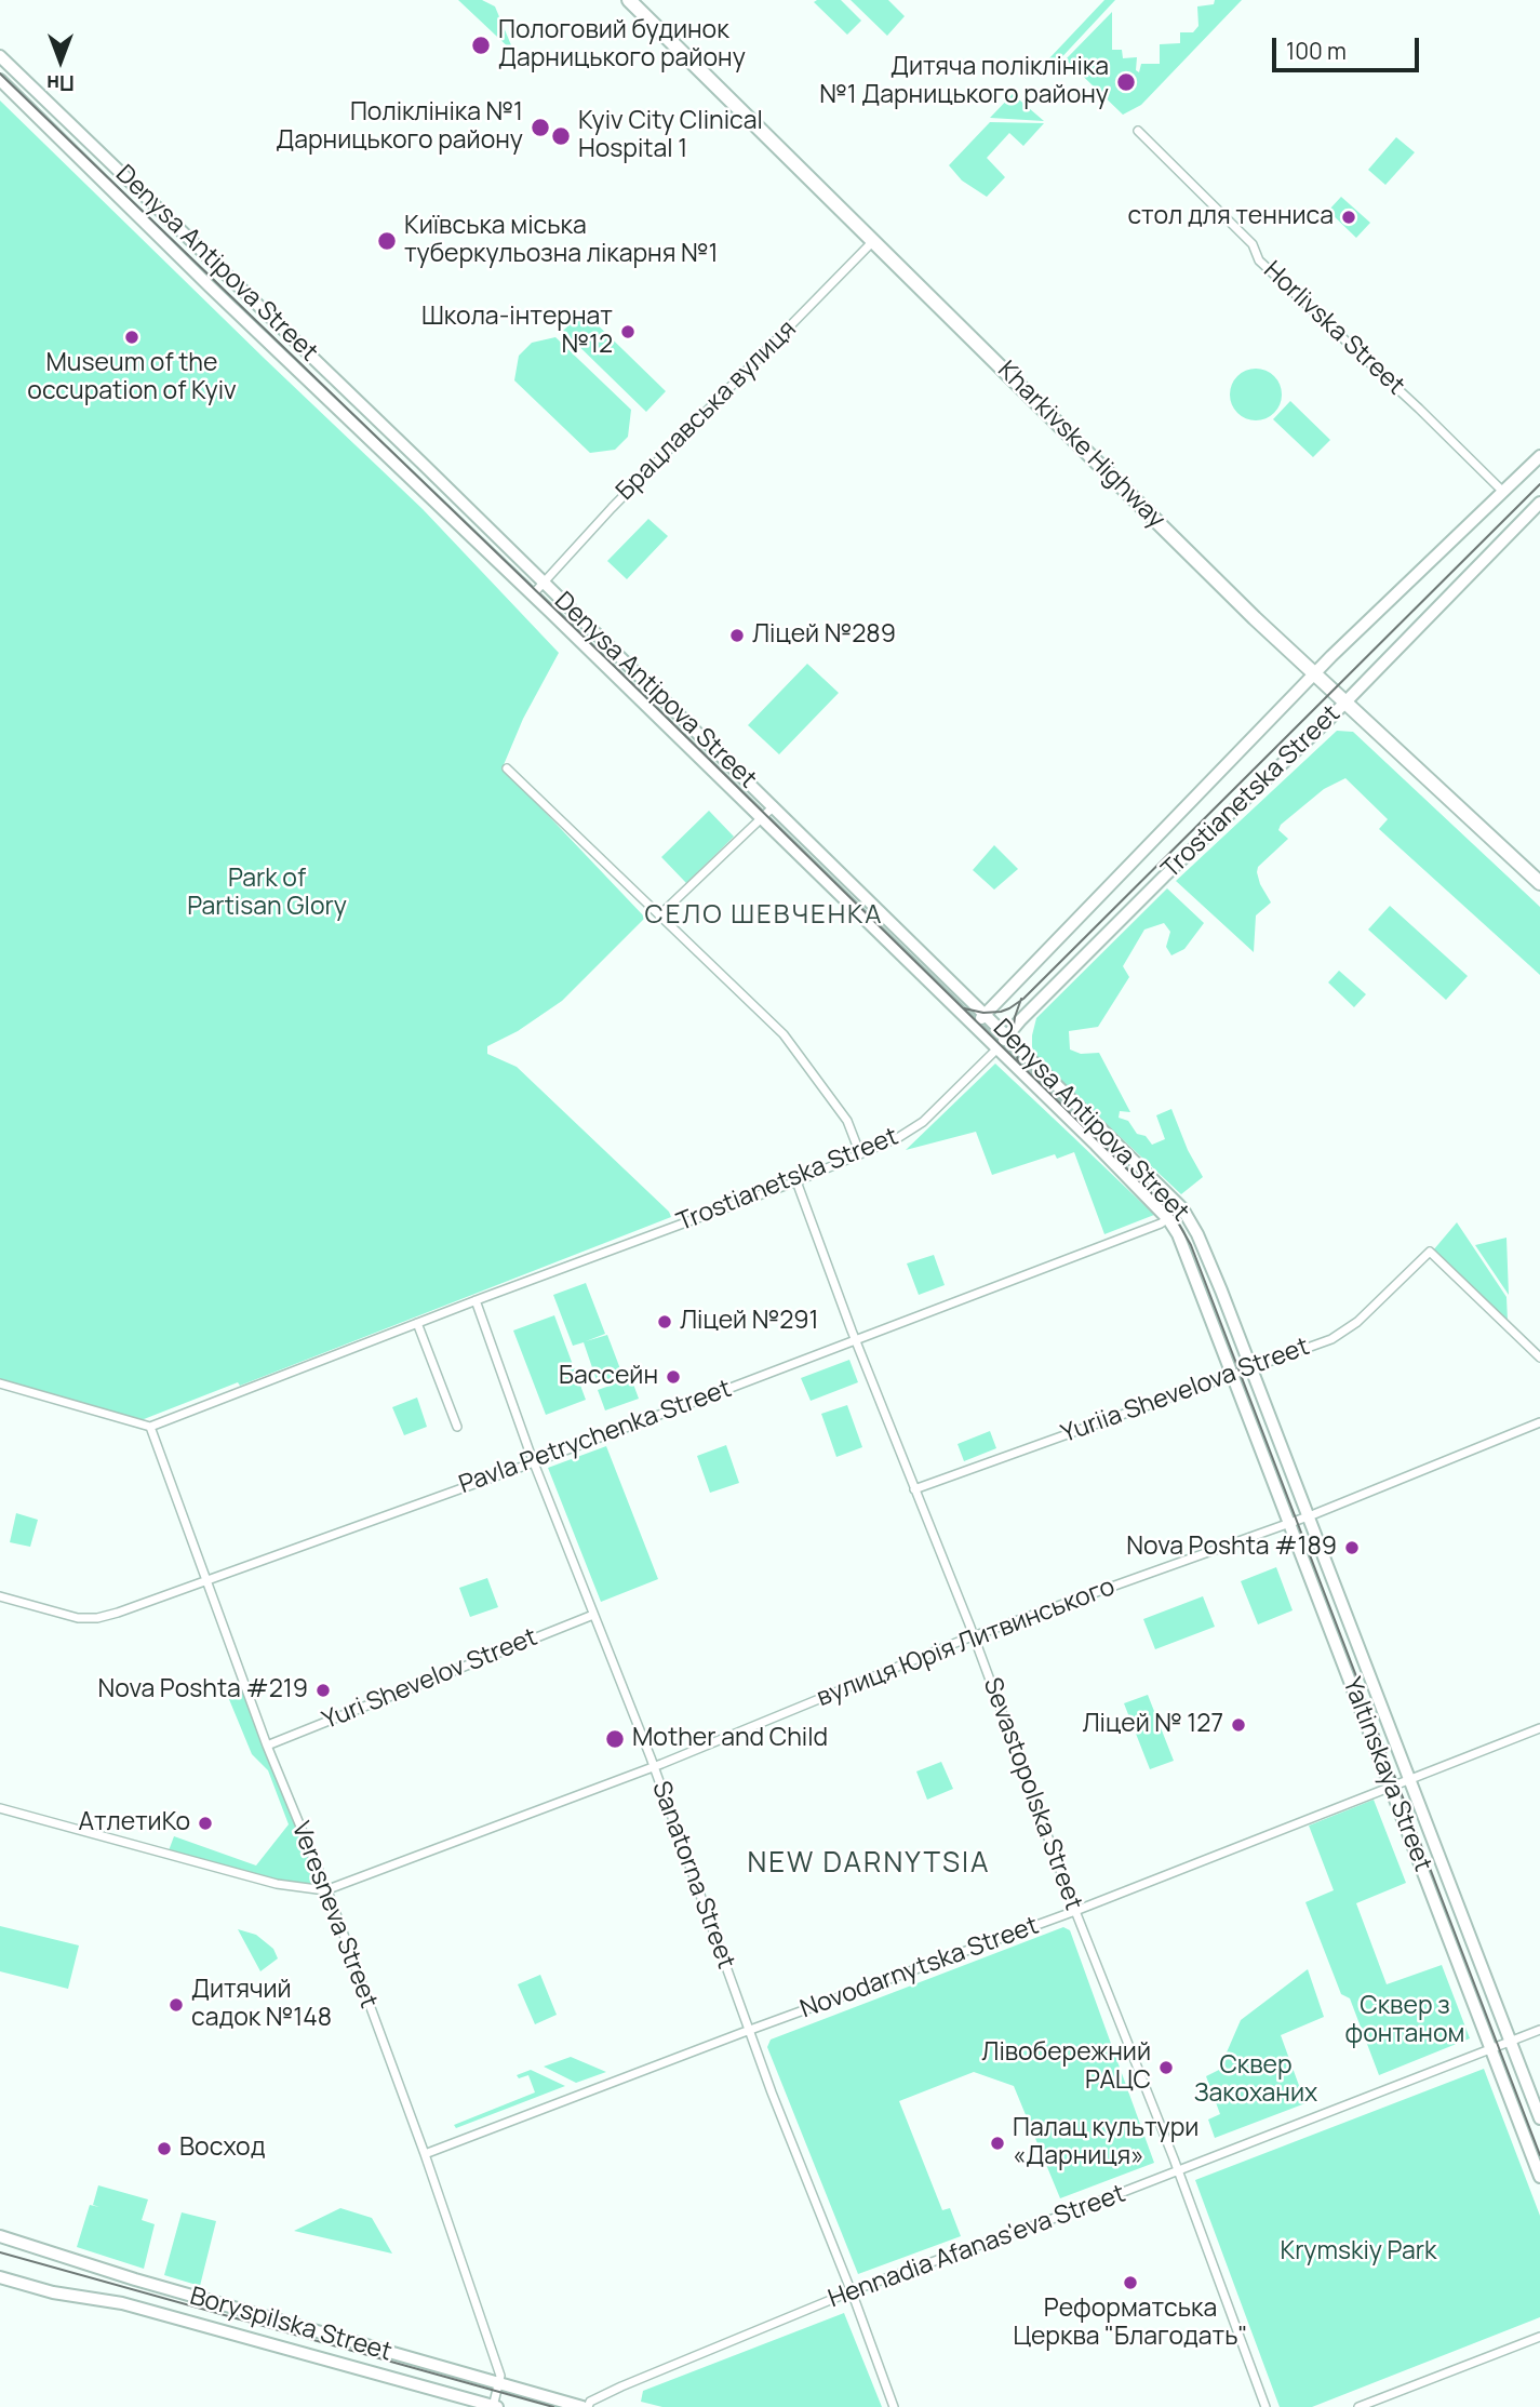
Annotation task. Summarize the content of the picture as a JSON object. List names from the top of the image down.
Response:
{
  "streets": {
    "main road": ["Kharkivske Highway"],
    "street": [
      "Denysa Antipova Street",
      "Horlivska Street",
      "Брацлавська вулиця",
      "Trostianetska Street",
      "Yuriia Shevelova Street",
      "Pavla Petrychenka Street",
      "вулиця Юрія Литвинського",
      "Yuri Shevelov Street",
      "Yaltinskaya Street",
      "Sevastopolska Street",
      "Sanatorna Street",
      "Veresneva Street",
      "Novodarnytska Street",
      "Hennadia Afanas'eva Street",
      "Boryspilska Street"
    ]
  },
  "crossings": [
    ["Denysa Antipova Street", "Брацлавська вулиця"],
    ["Denysa Antipova Street", "Trostianetska Street"],
    ["Denysa Antipova Street", "Yuriia Shevelova Street"],
    ["Denysa Antipova Street", "Pavla Petrychenka Street"],
    ["Denysa Antipova Street", "Yaltinskaya Street"],
    ["Horlivska Street", "Trostianetska Street"],
    ["Брацлавська вулиця", "Kharkivske Highway"],
    ["Kharkivske Highway", "Trostianetska Street"],
    ["Trostianetska Street", "Sevastopolska Street"],
    ["Trostianetska Street", "Sanatorna Street"],
    ["Trostianetska Street", "Veresneva Street"],
    ["Yuriia Shevelova Street", "Yaltinskaya Street"],
    ["Yuriia Shevelova Street", "Sevastopolska Street"],
    ["Pavla Petrychenka Street", "Sevastopolska Street"],
    ["Pavla Petrychenka Street", "Sanatorna Street"],
    ["Pavla Petrychenka Street", "Veresneva Street"],
    ["вулиця Юрія Литвинського", "Yaltinskaya Street"],
    ["вулиця Юрія Литвинського", "Sevastopolska Street"],
    ["вулиця Юрія Литвинського", "Sanatorna Street"],
    ["вулиця Юрія Литвинського", "Veresneva Street"],
    ["Yuri Shevelov Street", "Sanatorna Street"],
    ["Yuri Shevelov Street", "Veresneva Street"],
    ["Yaltinskaya Street", "Novodarnytska Street"],
    ["Yaltinskaya Street", "Hennadia Afanas'eva Street"],
    ["Sevastopolska Street", "Novodarnytska Street"],
    ["Sevastopolska Street", "Hennadia Afanas'eva Street"],
    ["Sanatorna Street", "Novodarnytska Street"],
    ["Sanatorna Street", "Hennadia Afanas'eva Street"],
    ["Veresneva Street", "Novodarnytska Street"],
    ["Veresneva Street", "Boryspilska Street"],
    ["Hennadia Afanas'eva Street", "Boryspilska Street"]
  ],
  "districts": ["СЕЛО ШЕВЧЕНКА", "NEW DARNYTSIA"],
  "parks": [
    "Park of Partisan Glory",
    "Сквер з фонтаном",
    "Сквер Закоханих",
    "Krymskiy Park"
  ],
  "places": [
    "Пологовий будинок Дарницького району",
    "Дитяча поліклініка №1 Дарницького району",
    "Поліклініка №1 Дарницького району",
    "Kyiv City Clinical Hospital 1",
    "стол для тенниса",
    "Київська міська туберкульозна лікарня №1",
    "Школа-інтернат №12",
    "Museum of the occupation of Kyiv",
    "Ліцей №289",
    "Ліцей №291",
    "Бассейн",
    "Nova Poshta #189",
    "Nova Poshta #219",
    "Ліцей № 127",
    "Mother and Child",
    "АтлетиКо",
    "Дитячий садок №148",
    "Лівобережний РАЦС",
    "Палац культури «Дарниця»",
    "Восход",
    "Реформатська Церква \"Благодать\""
  ],
  "scale_bar": "100 m",
  "north": "bottom"
}
